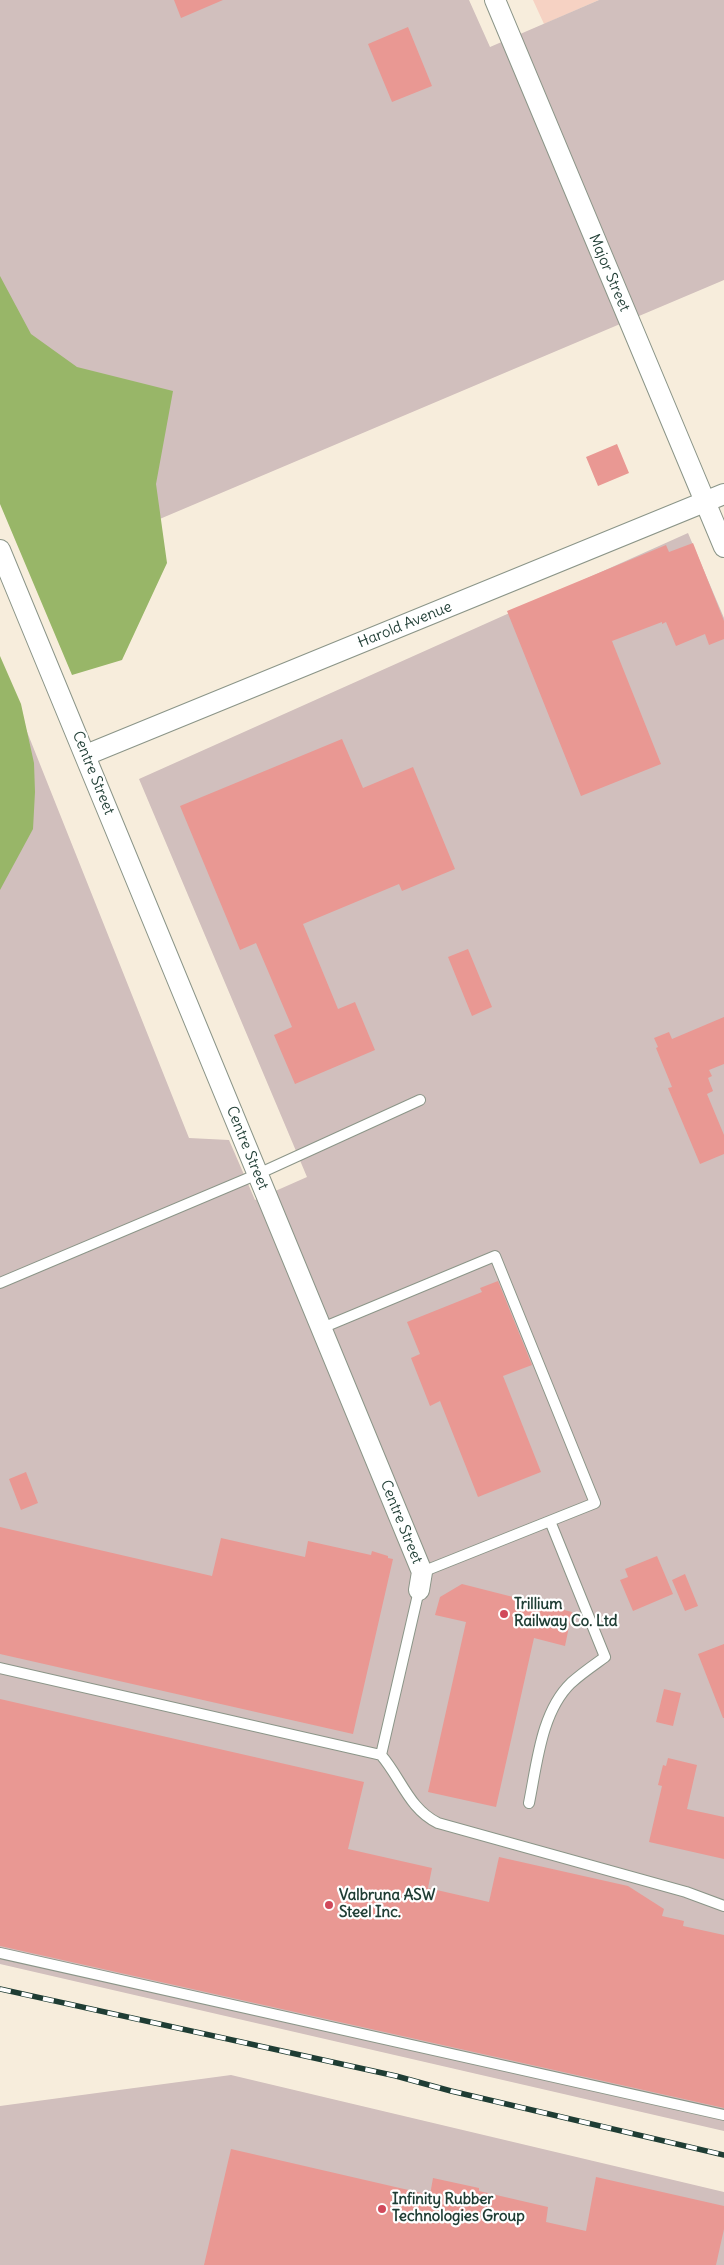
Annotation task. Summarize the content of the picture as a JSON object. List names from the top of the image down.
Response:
{
  "streets": {
    "street": ["Major Street", "Harold Avenue", "Centre Street"]
  },
  "crossings": [
    ["Major Street", "Harold Avenue"],
    ["Harold Avenue", "Centre Street"]
  ],
  "places": ["Trillium Railway Co. Ltd", "Valbruna ASW Steel Inc.", "Infinity Rubber Technologies Group"]
}
